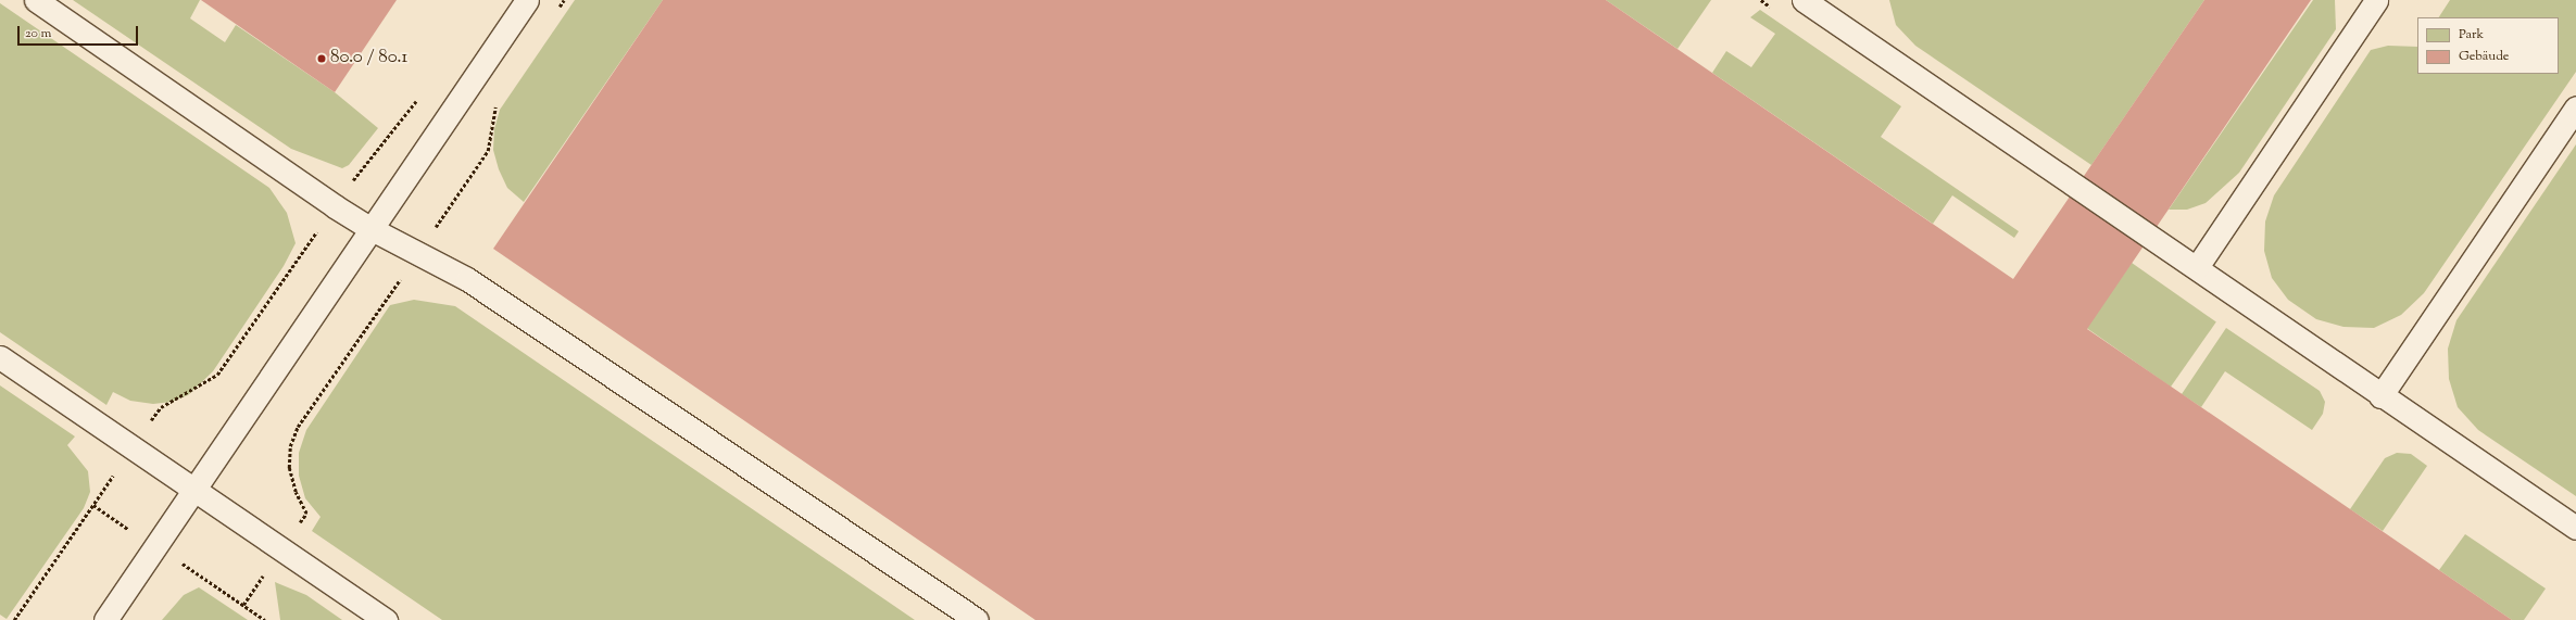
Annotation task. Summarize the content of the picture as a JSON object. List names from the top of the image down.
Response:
{
  "places": ["80.0 / 80.1"],
  "legend": ["Park", "Gebäude"],
  "scale_bar": "20 m"
}
